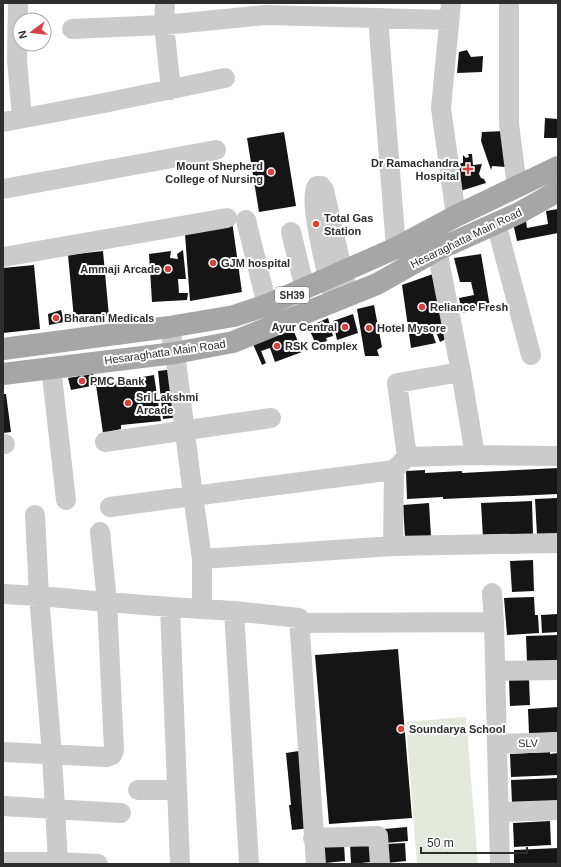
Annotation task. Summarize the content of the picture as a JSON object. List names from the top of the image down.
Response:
{
  "streets": {
    "main road": ["Hesaraghatta Main Road", "SH39"],
    "street": ["SLV"]
  },
  "places": {
    "health": ["Dr Ramachandra Hospital"],
    "other": [
      "Mount Shepherd College of Nursing",
      "Total Gas Station",
      "GJM hospital",
      "Ammaji Arcade",
      "Reliance Fresh",
      "Bharani Medicals",
      "Ayur Central",
      "Hotel Mysore",
      "RSK Complex",
      "PMC Bank",
      "Sri Lakshmi Arcade",
      "Soundarya School"
    ]
  },
  "scale_bar": "50 m",
  "north": "left"
}
